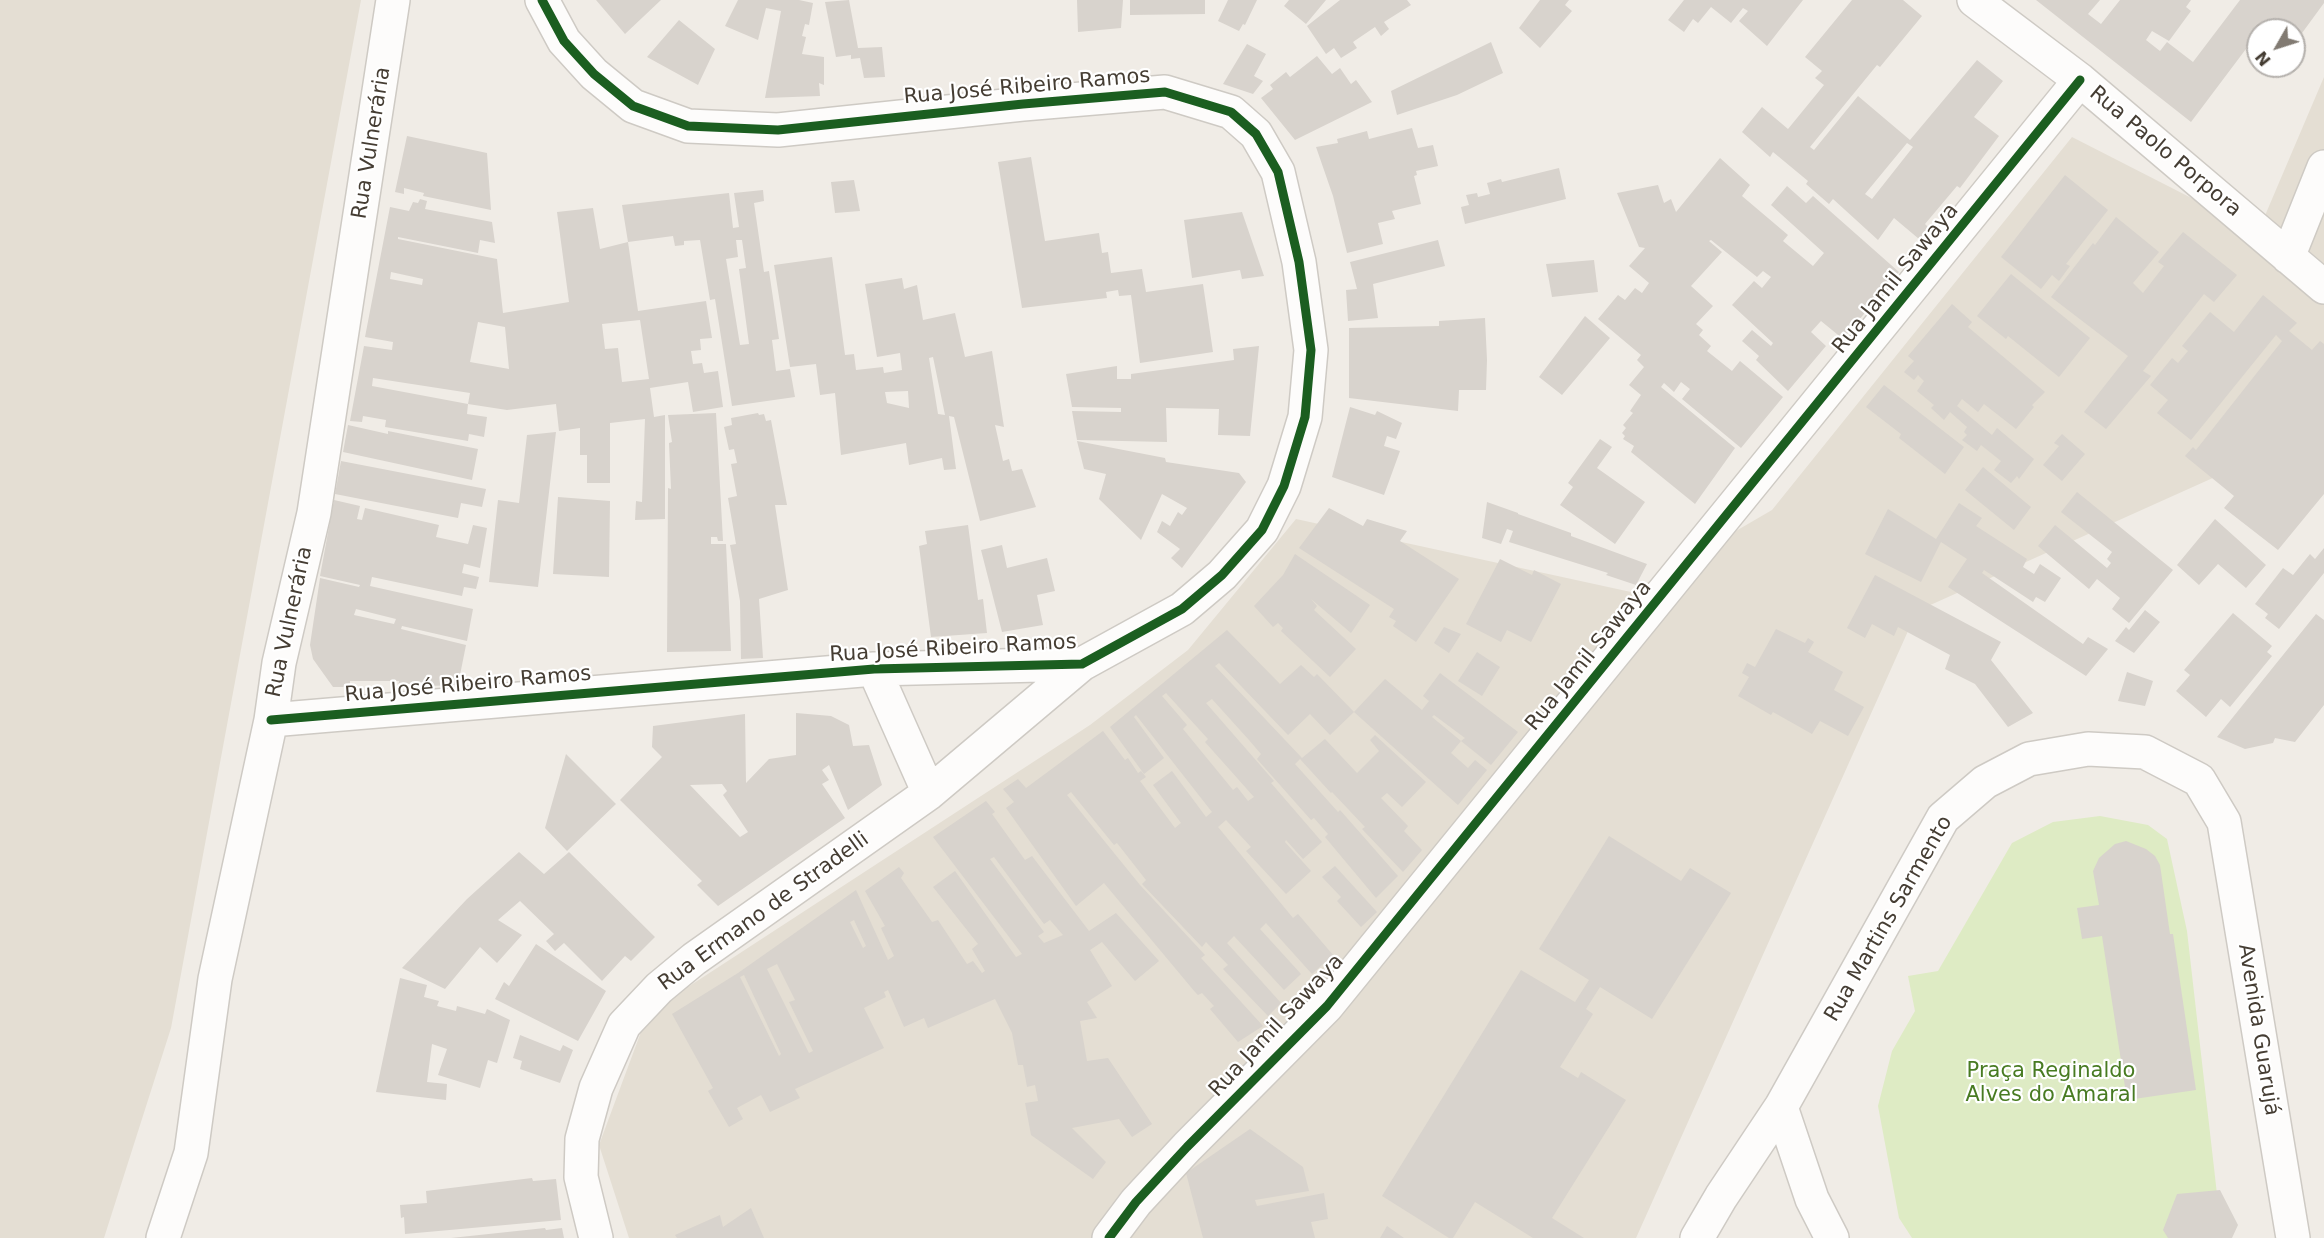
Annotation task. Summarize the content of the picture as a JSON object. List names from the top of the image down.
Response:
{
  "streets": {
    "street": [
      "Rua José Ribeiro Ramos",
      "Rua Vulnerária",
      "Rua Paolo Porpora",
      "Rua Jamil Sawaya",
      "Rua Ermano de Stradelli",
      "Rua Martins Sarmento",
      "Avenida Guarujá"
    ]
  },
  "crossings": [
    ["Rua José Ribeiro Ramos", "Rua Vulnerária"],
    ["Rua José Ribeiro Ramos", "Rua Ermano de Stradelli"],
    ["Rua Paolo Porpora", "Rua Jamil Sawaya"],
    ["Rua Martins Sarmento", "Avenida Guarujá"]
  ],
  "parks": ["Praça Reginaldo Alves do Amaral"],
  "north": "bottom left"
}
